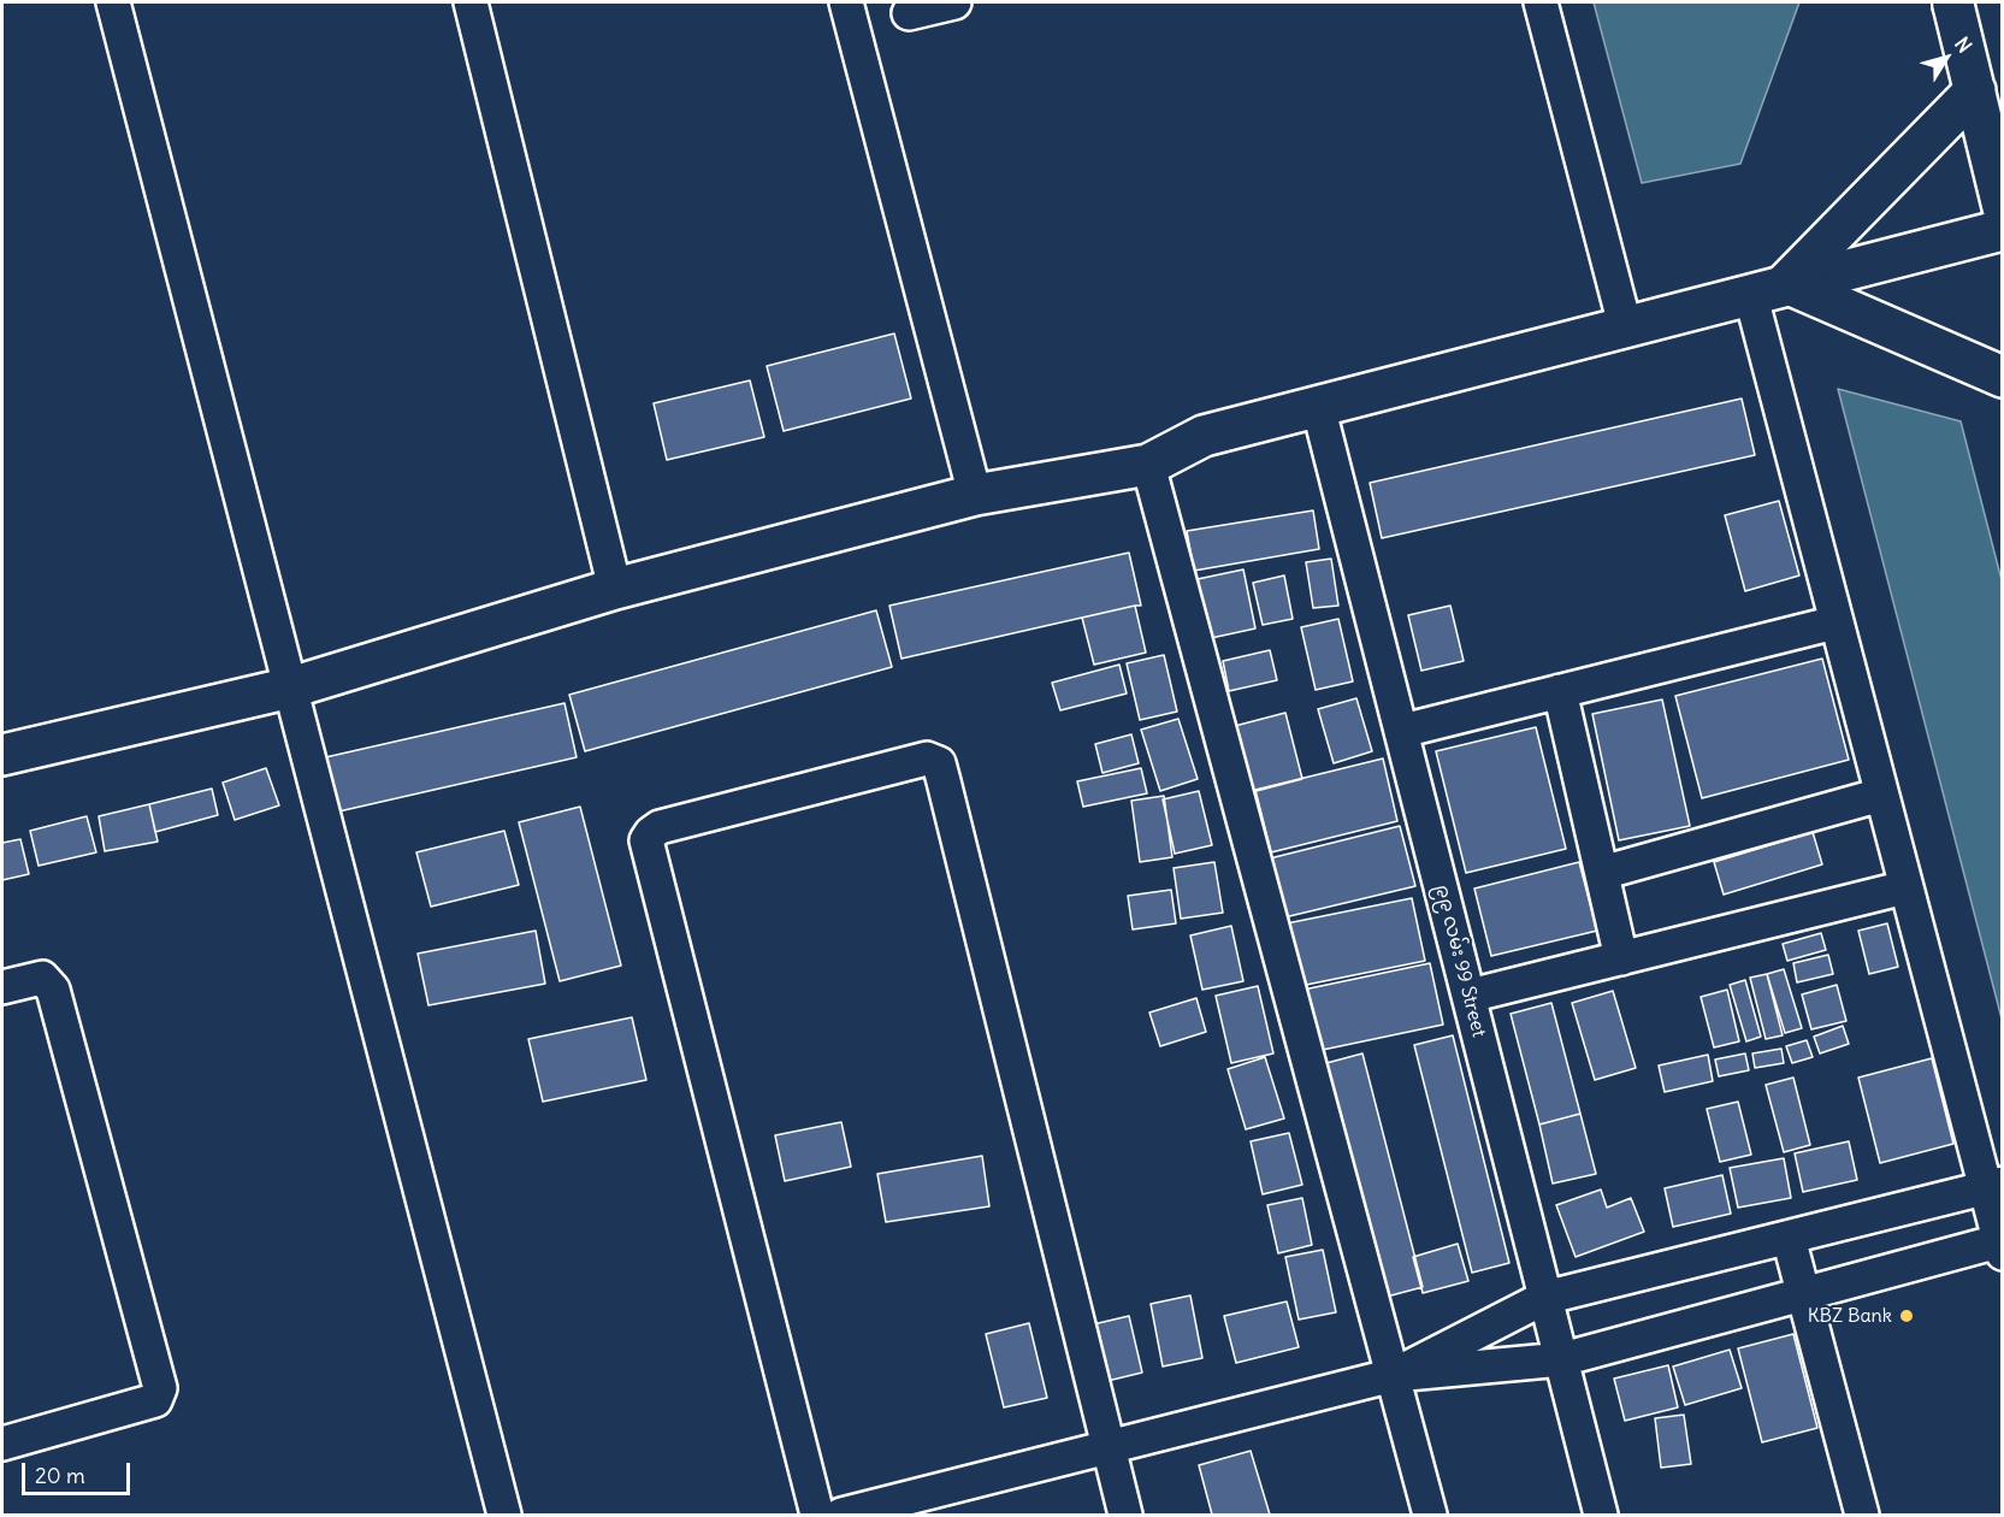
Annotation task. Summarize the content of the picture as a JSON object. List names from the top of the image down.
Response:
{
  "streets": {
    "street": ["၉၉ လမ်း 99 Street"]
  },
  "places": ["KBZ Bank"],
  "scale_bar": "20 m",
  "north": "top right"
}
